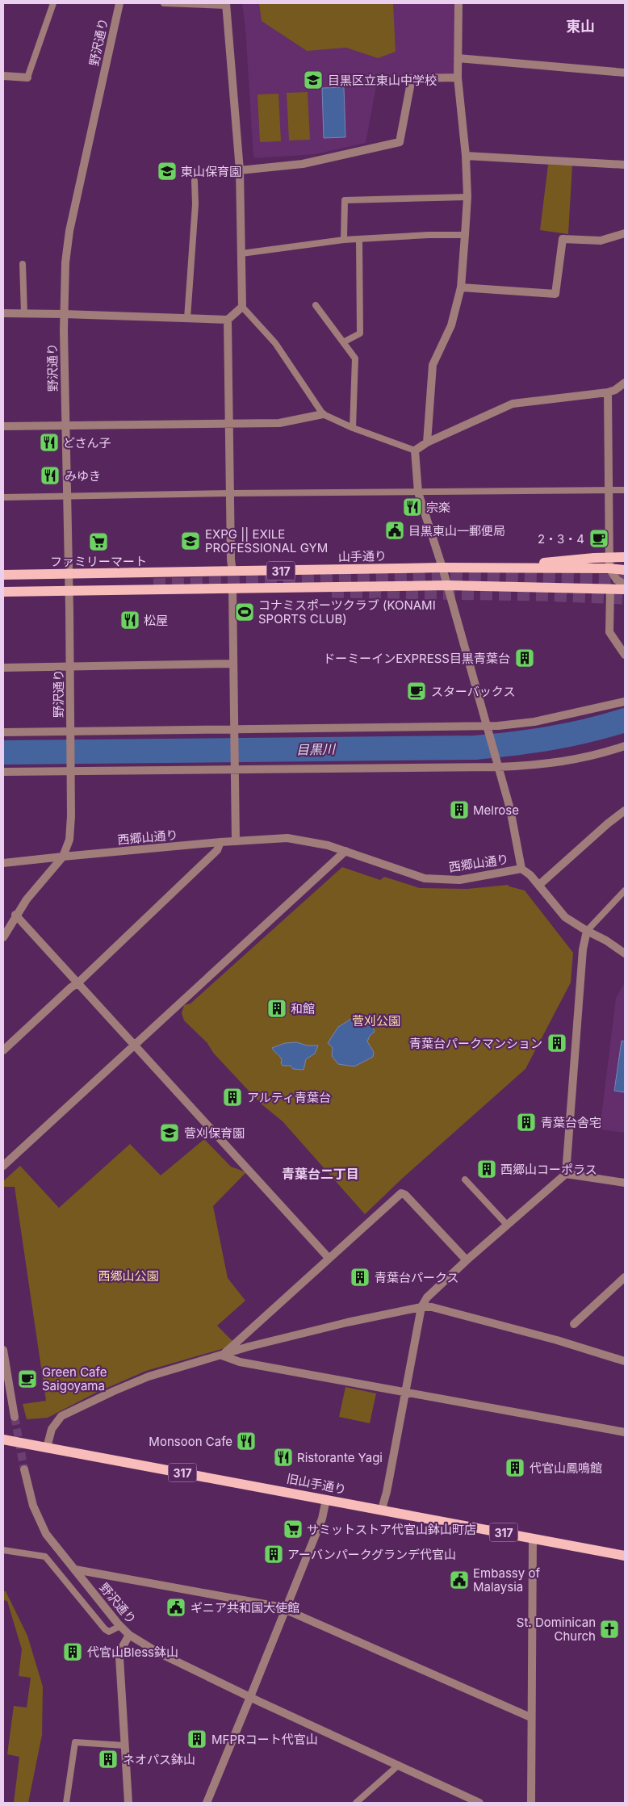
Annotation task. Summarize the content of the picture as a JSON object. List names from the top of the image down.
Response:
{
  "streets": {
    "main road": ["山手通り", "317", "旧山手通り"],
    "street": ["野沢通り", "西郷山通り"]
  },
  "crossings": [
    ["野沢通り", "山手通り"],
    ["野沢通り", "317"],
    ["山手通り", "317"]
  ],
  "districts": ["東山", "青葉台二丁目"],
  "water": ["目黒川"],
  "parks": ["菅刈公園", "西郷山公園"],
  "places": {
    "school or university": [
      "目黒区立東山中学校",
      "東山保育園",
      "EXPG || EXILE PROFESSIONAL GYM",
      "菅刈保育園"
    ],
    "restaurant": [
      "どさん子",
      "みゆき",
      "宗楽",
      "松屋",
      "Monsoon Cafe",
      "Ristorante Yagi"
    ],
    "public building": ["目黒東山一郵便局", "Embassy of Malaysia", "ギニア共和国大使館"],
    "cafe": ["2・3・4", "スターバックス", "Green Cafe Saigoyama"],
    "supermarket": ["ファミリーマート", "サミットストア代官山鉢山町店"],
    "sports": ["コナミスポーツクラブ (KONAMI SPORTS CLUB)"],
    "building": [
      "ドーミーインEXPRESS目黒青葉台",
      "Melrose",
      "和館",
      "青葉台パークマンション",
      "アルティ青葉台",
      "青葉台舎宅",
      "西郷山コーポラス",
      "青葉台パークス",
      "代官山鳳鳴館",
      "アーバンパークグランデ代官山",
      "代官山Bless鉢山",
      "MFPRコート代官山",
      "ネオパス鉢山"
    ],
    "church": ["St. Dominican Church"]
  }
}
